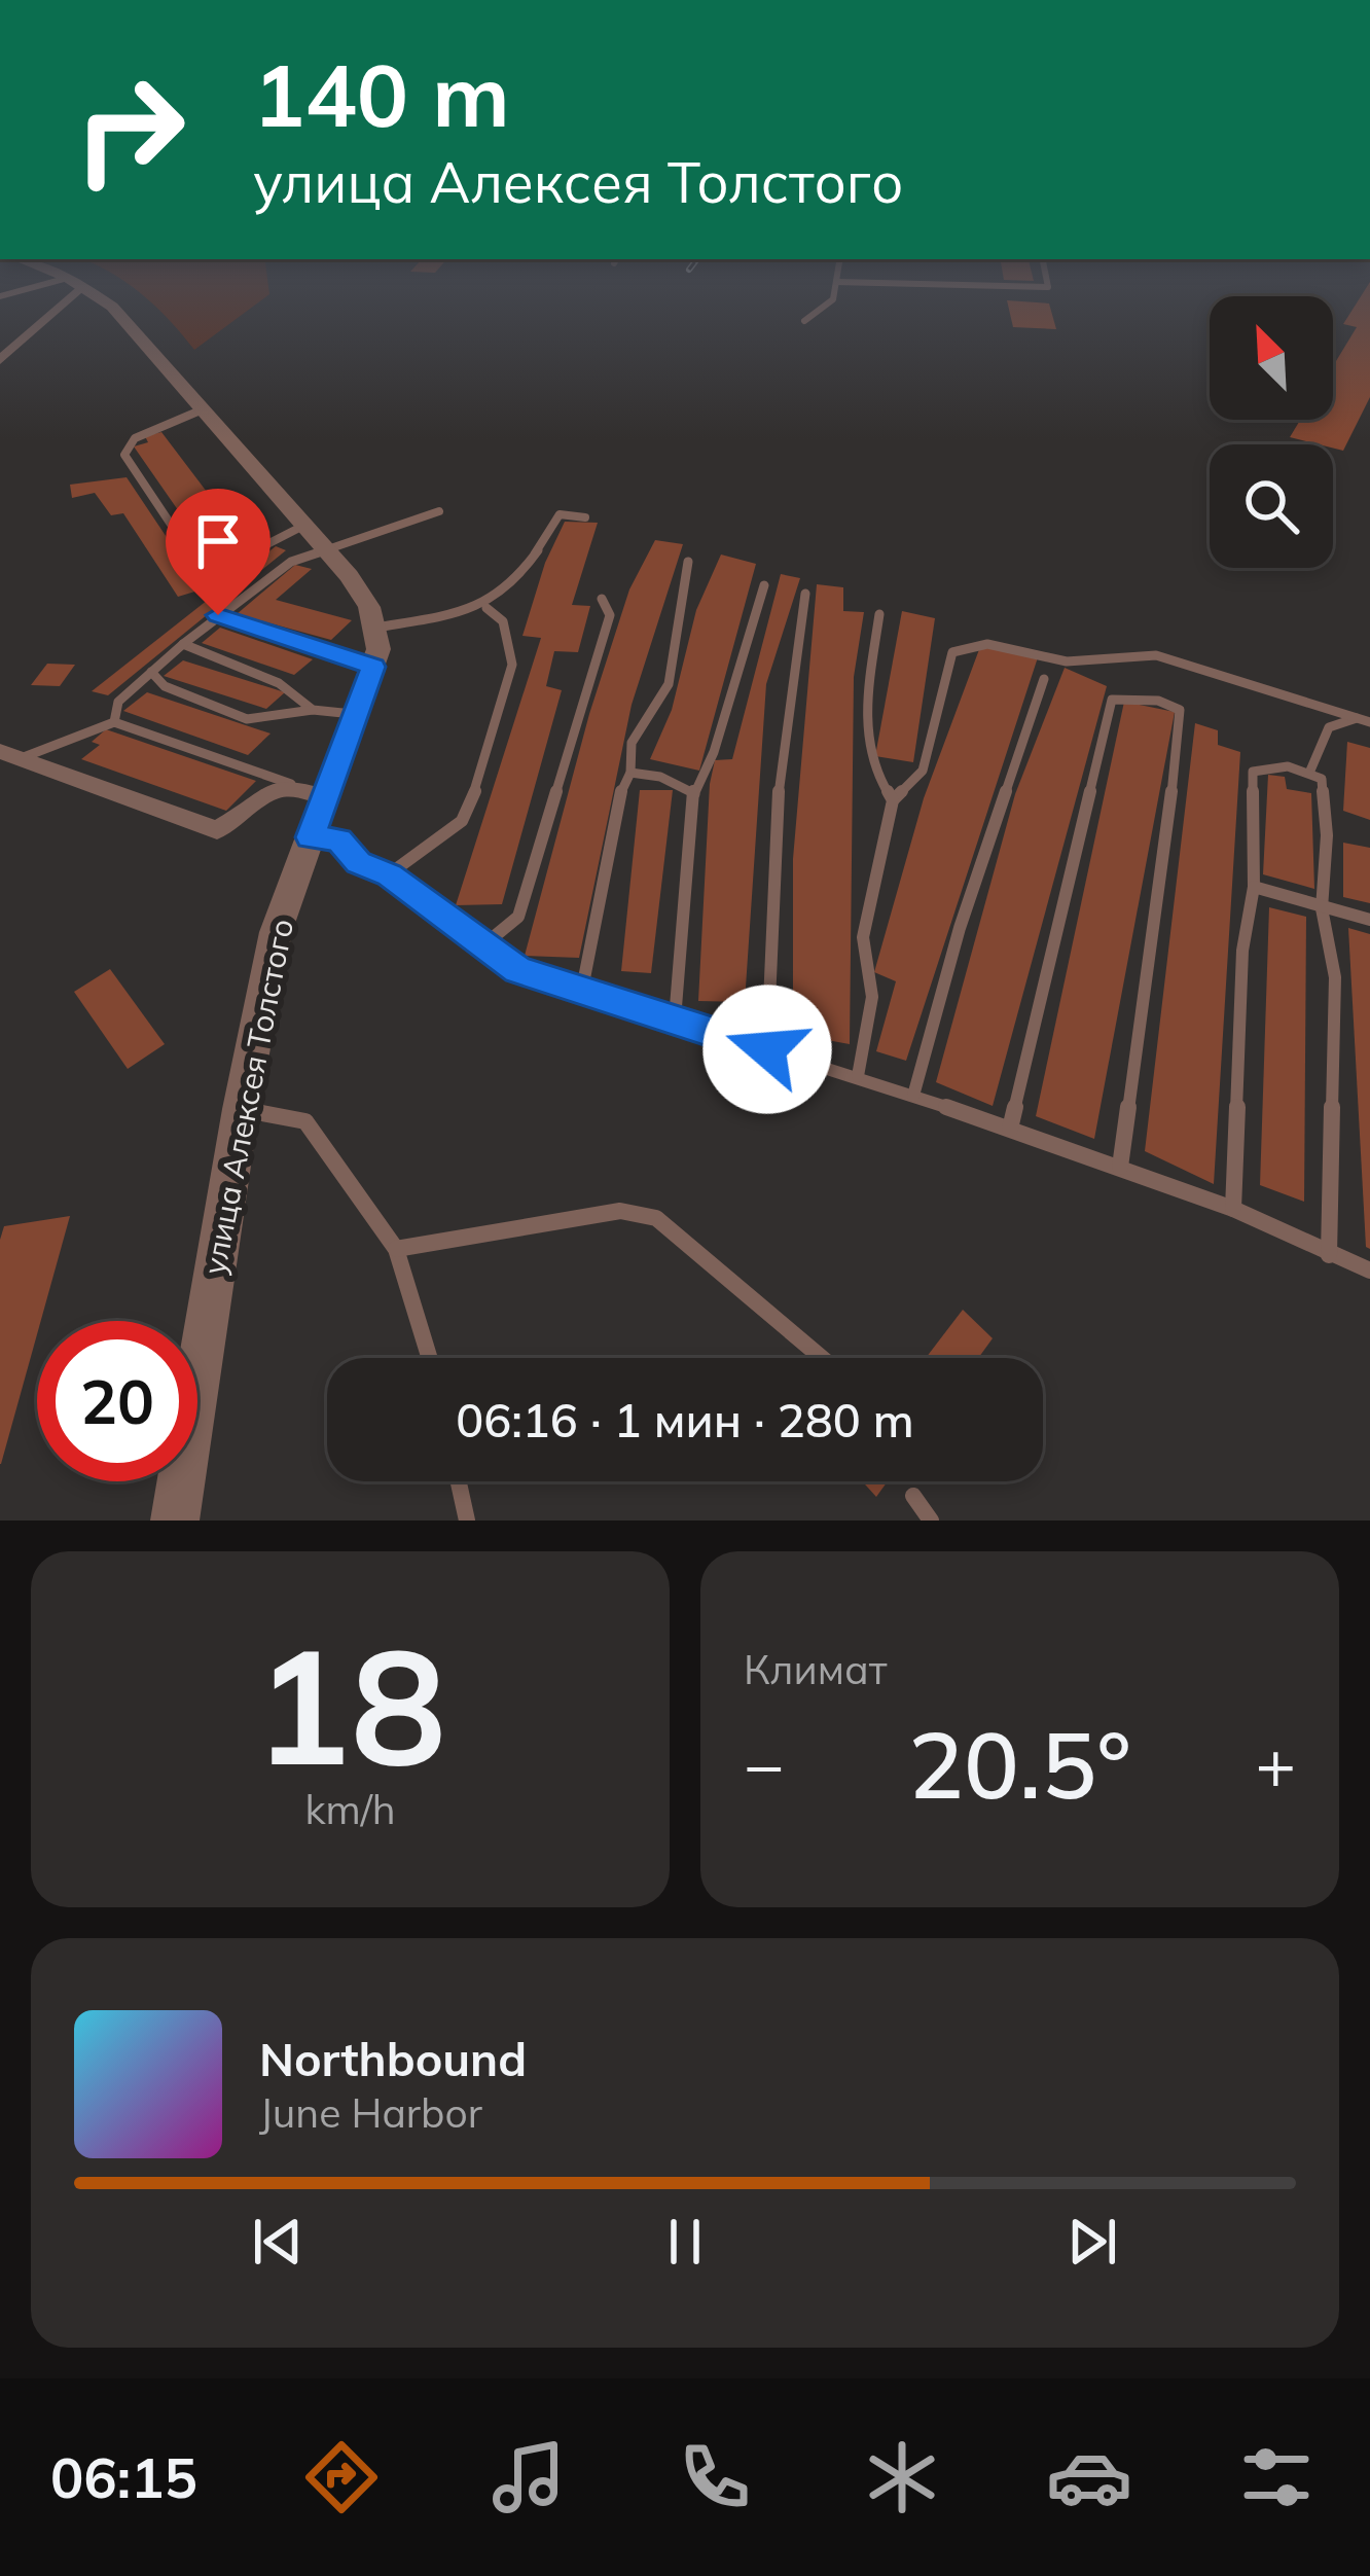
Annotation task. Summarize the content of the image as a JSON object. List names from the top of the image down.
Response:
{
  "streets": {
    "street": ["улица Алексея Толстого"]
  },
  "north": "top left",
  "page": {
    "turn": ["140 m", "улица Алексея Толстого"],
    "limit": "20",
    "trip": "06:16 · 1 мин · 280 m",
    "tile": [
      ["18", "km/h"],
      "Климат"
    ],
    "heat": ["−", "20.5°", "+"],
    "song": ["Northbound", "June Harbor"],
    "tabs": "06:15"
  }
}
